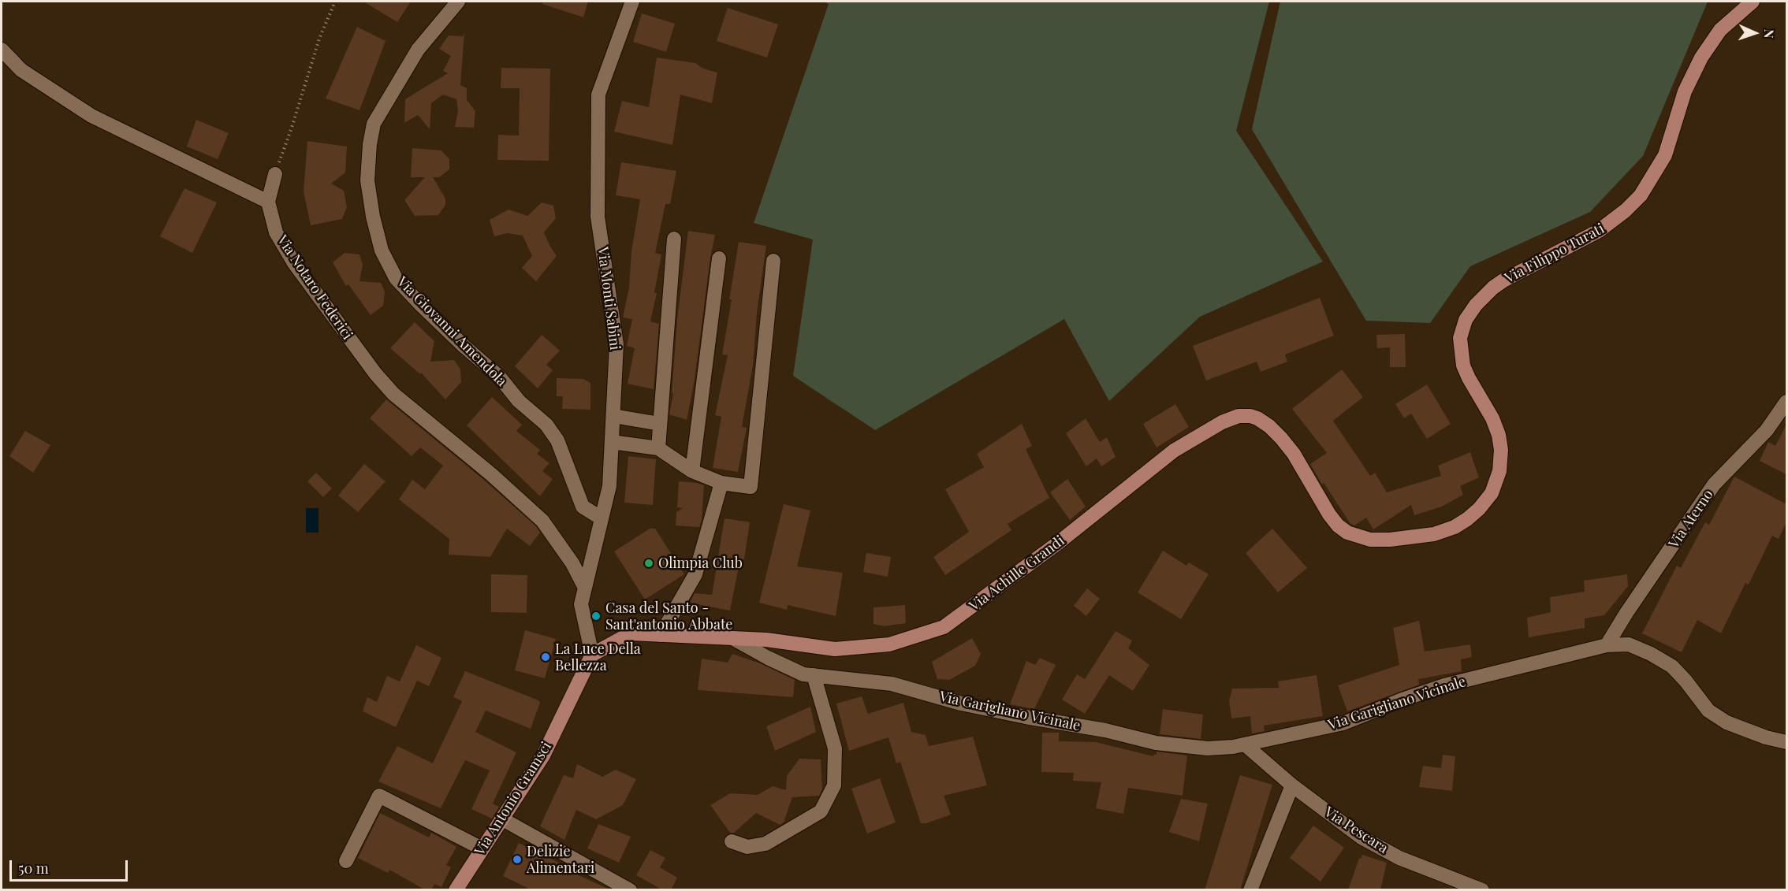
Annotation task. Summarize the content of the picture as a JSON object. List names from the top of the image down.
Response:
{
  "streets": {
    "main road": ["Via Filippo Turati", "Via Achille Grandi", "Via Antonio Gramsci"],
    "street": [
      "Via Notaro Federici",
      "Via Monti Sabini",
      "Via Giovanni Amendola",
      "Via Aterno",
      "Via Garigliano Vicinale",
      "Via Pescara"
    ]
  },
  "crossings": [
    ["Via Filippo Turati", "Via Achille Grandi"],
    ["Via Notaro Federici", "Via Monti Sabini"],
    ["Via Monti Sabini", "Via Giovanni Amendola"],
    ["Via Monti Sabini", "Via Achille Grandi"],
    ["Via Monti Sabini", "Via Antonio Gramsci"],
    ["Via Aterno", "Via Garigliano Vicinale"],
    ["Via Achille Grandi", "Via Garigliano Vicinale"],
    ["Via Achille Grandi", "Via Antonio Gramsci"],
    ["Via Garigliano Vicinale", "Via Pescara"]
  ],
  "places": [
    "Olimpia Club",
    "Casa del Santo - Sant'antonio Abbate",
    "La Luce Della Bellezza",
    "Delizie Alimentari"
  ],
  "scale_bar": "50 m",
  "north": "right"
}
